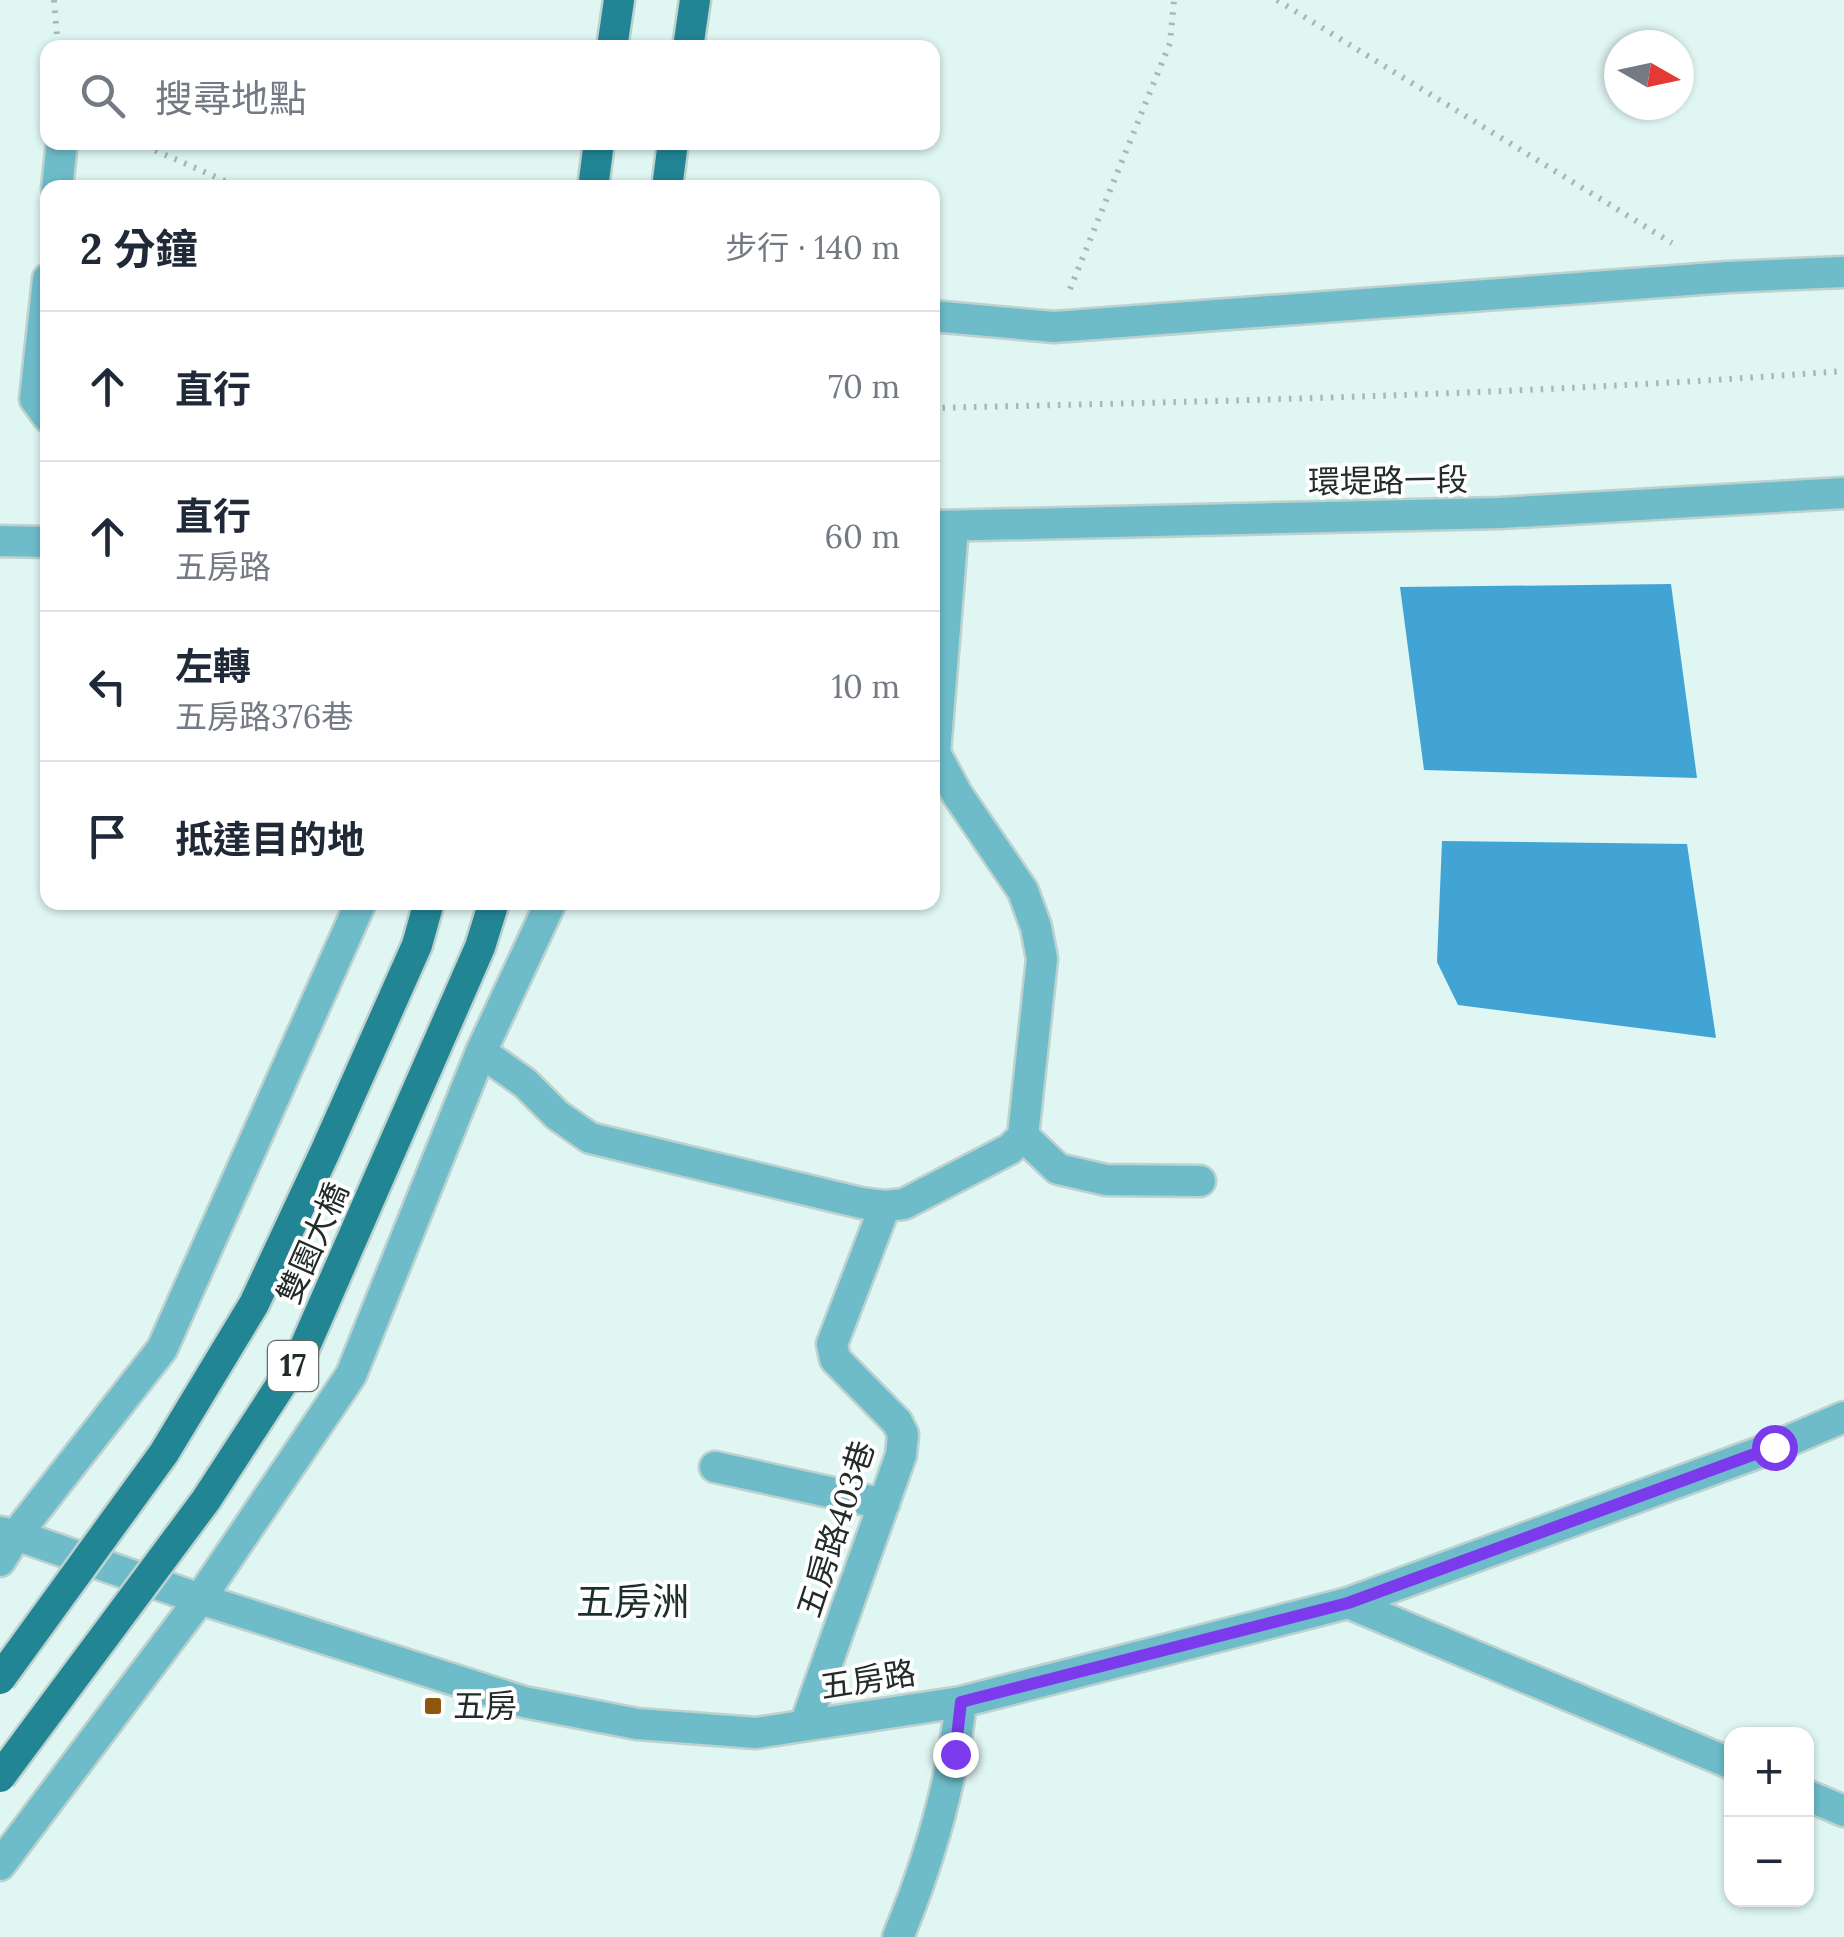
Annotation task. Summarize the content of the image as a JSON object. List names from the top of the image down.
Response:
{
  "streets": {
    "main road": ["雙園大橋", "17"],
    "street": ["環堤路一段", "五房路403巷", "五房路"]
  },
  "crossings": [
    ["五房路403巷", "五房路"]
  ],
  "districts": ["五房洲"],
  "places": {
    "transit": ["五房"]
  },
  "north": "right",
  "page": {
    "search": "搜尋地點",
    "heading": ["2 分鐘", "步行 · 140 m"],
    "list": [
      ["直行", "70 m"],
      ["直行", "五房路", "60 m"],
      ["左轉", "五房路376巷", "10 m"],
      "抵達目的地"
    ],
    "map_buttons": ["+", "−"]
  }
}
